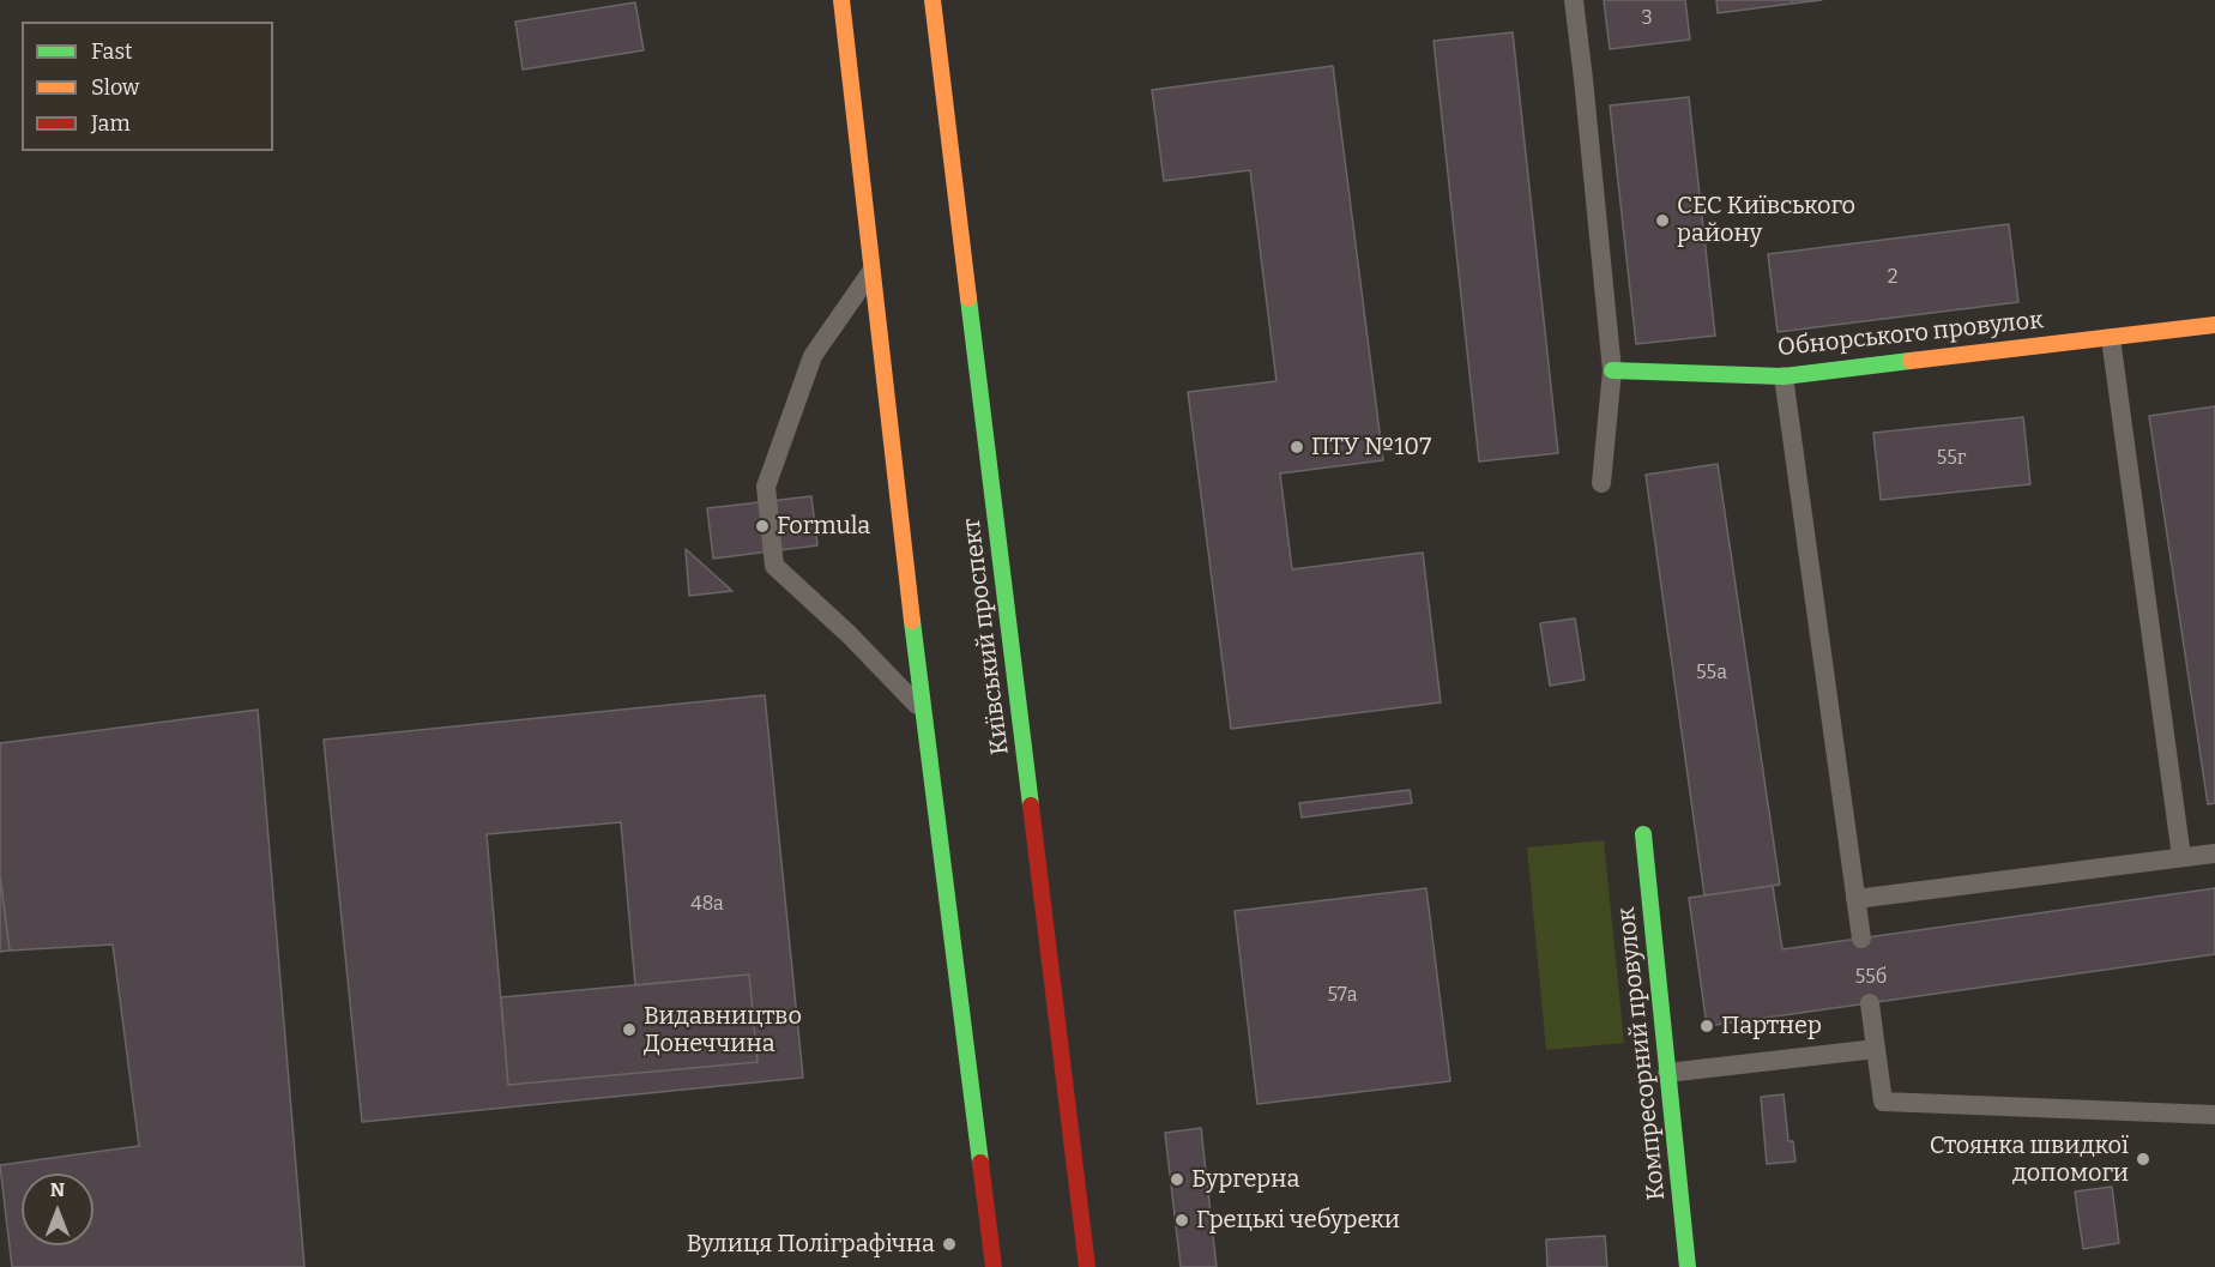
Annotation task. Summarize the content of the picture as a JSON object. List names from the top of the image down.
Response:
{
  "streets": {
    "main road": ["Обнорського провулок", "Київський проспект", "Компресорний провулок"]
  },
  "places": [
    "СЕС Київського району",
    "ПТУ №107",
    "Formula",
    "Партнер",
    "Видавництво Донеччина",
    "Стоянка швидкої допомоги",
    "Бургерна",
    "Грецькі чебуреки",
    "Вулиця Поліграфічна"
  ],
  "house_numbers": [
    "3",
    "2",
    "55г",
    "55а",
    "48а",
    "55б",
    "57а"
  ],
  "legend": ["Fast", "Slow", "Jam"],
  "north": "top"
}
